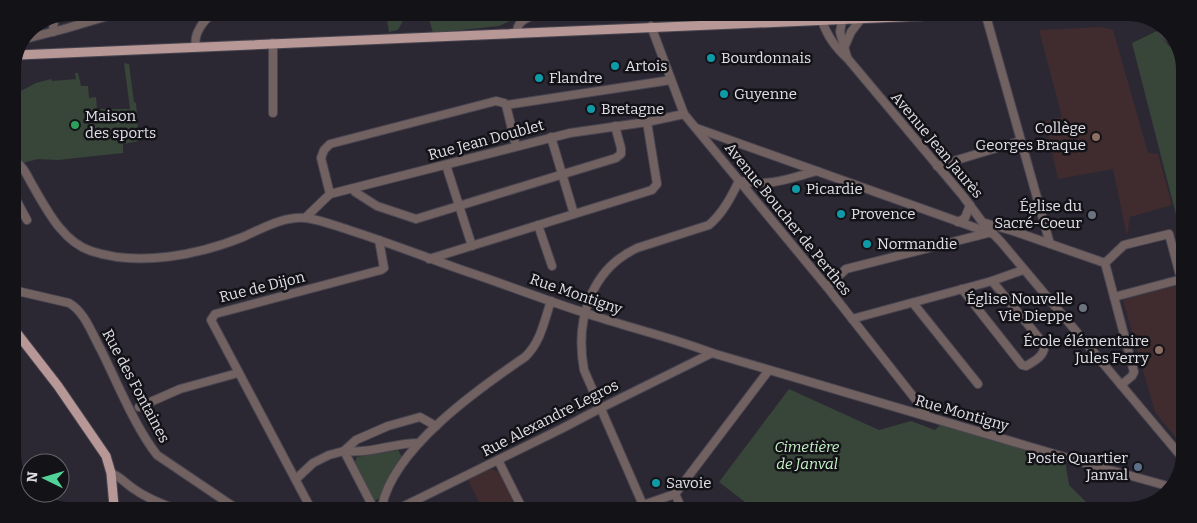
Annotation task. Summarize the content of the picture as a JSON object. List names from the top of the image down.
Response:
{
  "streets": {
    "street": [
      "Rue Jean Doublet",
      "Avenue Jean Jaurès",
      "Avenue Boucher de Perthes",
      "Rue de Dijon",
      "Rue Montigny",
      "Rue des Fontaines",
      "Rue Alexandre Legros"
    ]
  },
  "crossings": [
    ["Rue Jean Doublet", "Avenue Boucher de Perthes"],
    ["Rue Jean Doublet", "Rue Montigny"],
    ["Avenue Boucher de Perthes", "Rue Montigny"],
    ["Rue de Dijon", "Rue Montigny"],
    ["Rue Montigny", "Rue Alexandre Legros"]
  ],
  "parks": ["Cimetière de Janval"],
  "places": [
    "Bourdonnais",
    "Artois",
    "Flandre",
    "Guyenne",
    "Bretagne",
    "Maison des sports",
    "Collège Georges Braque",
    "Picardie",
    "Provence",
    "Église du Sacré-Coeur",
    "Normandie",
    "Église Nouvelle Vie Dieppe",
    "École élémentaire Jules Ferry",
    "Poste Quartier Janval",
    "Savoie"
  ],
  "north": "left"
}
